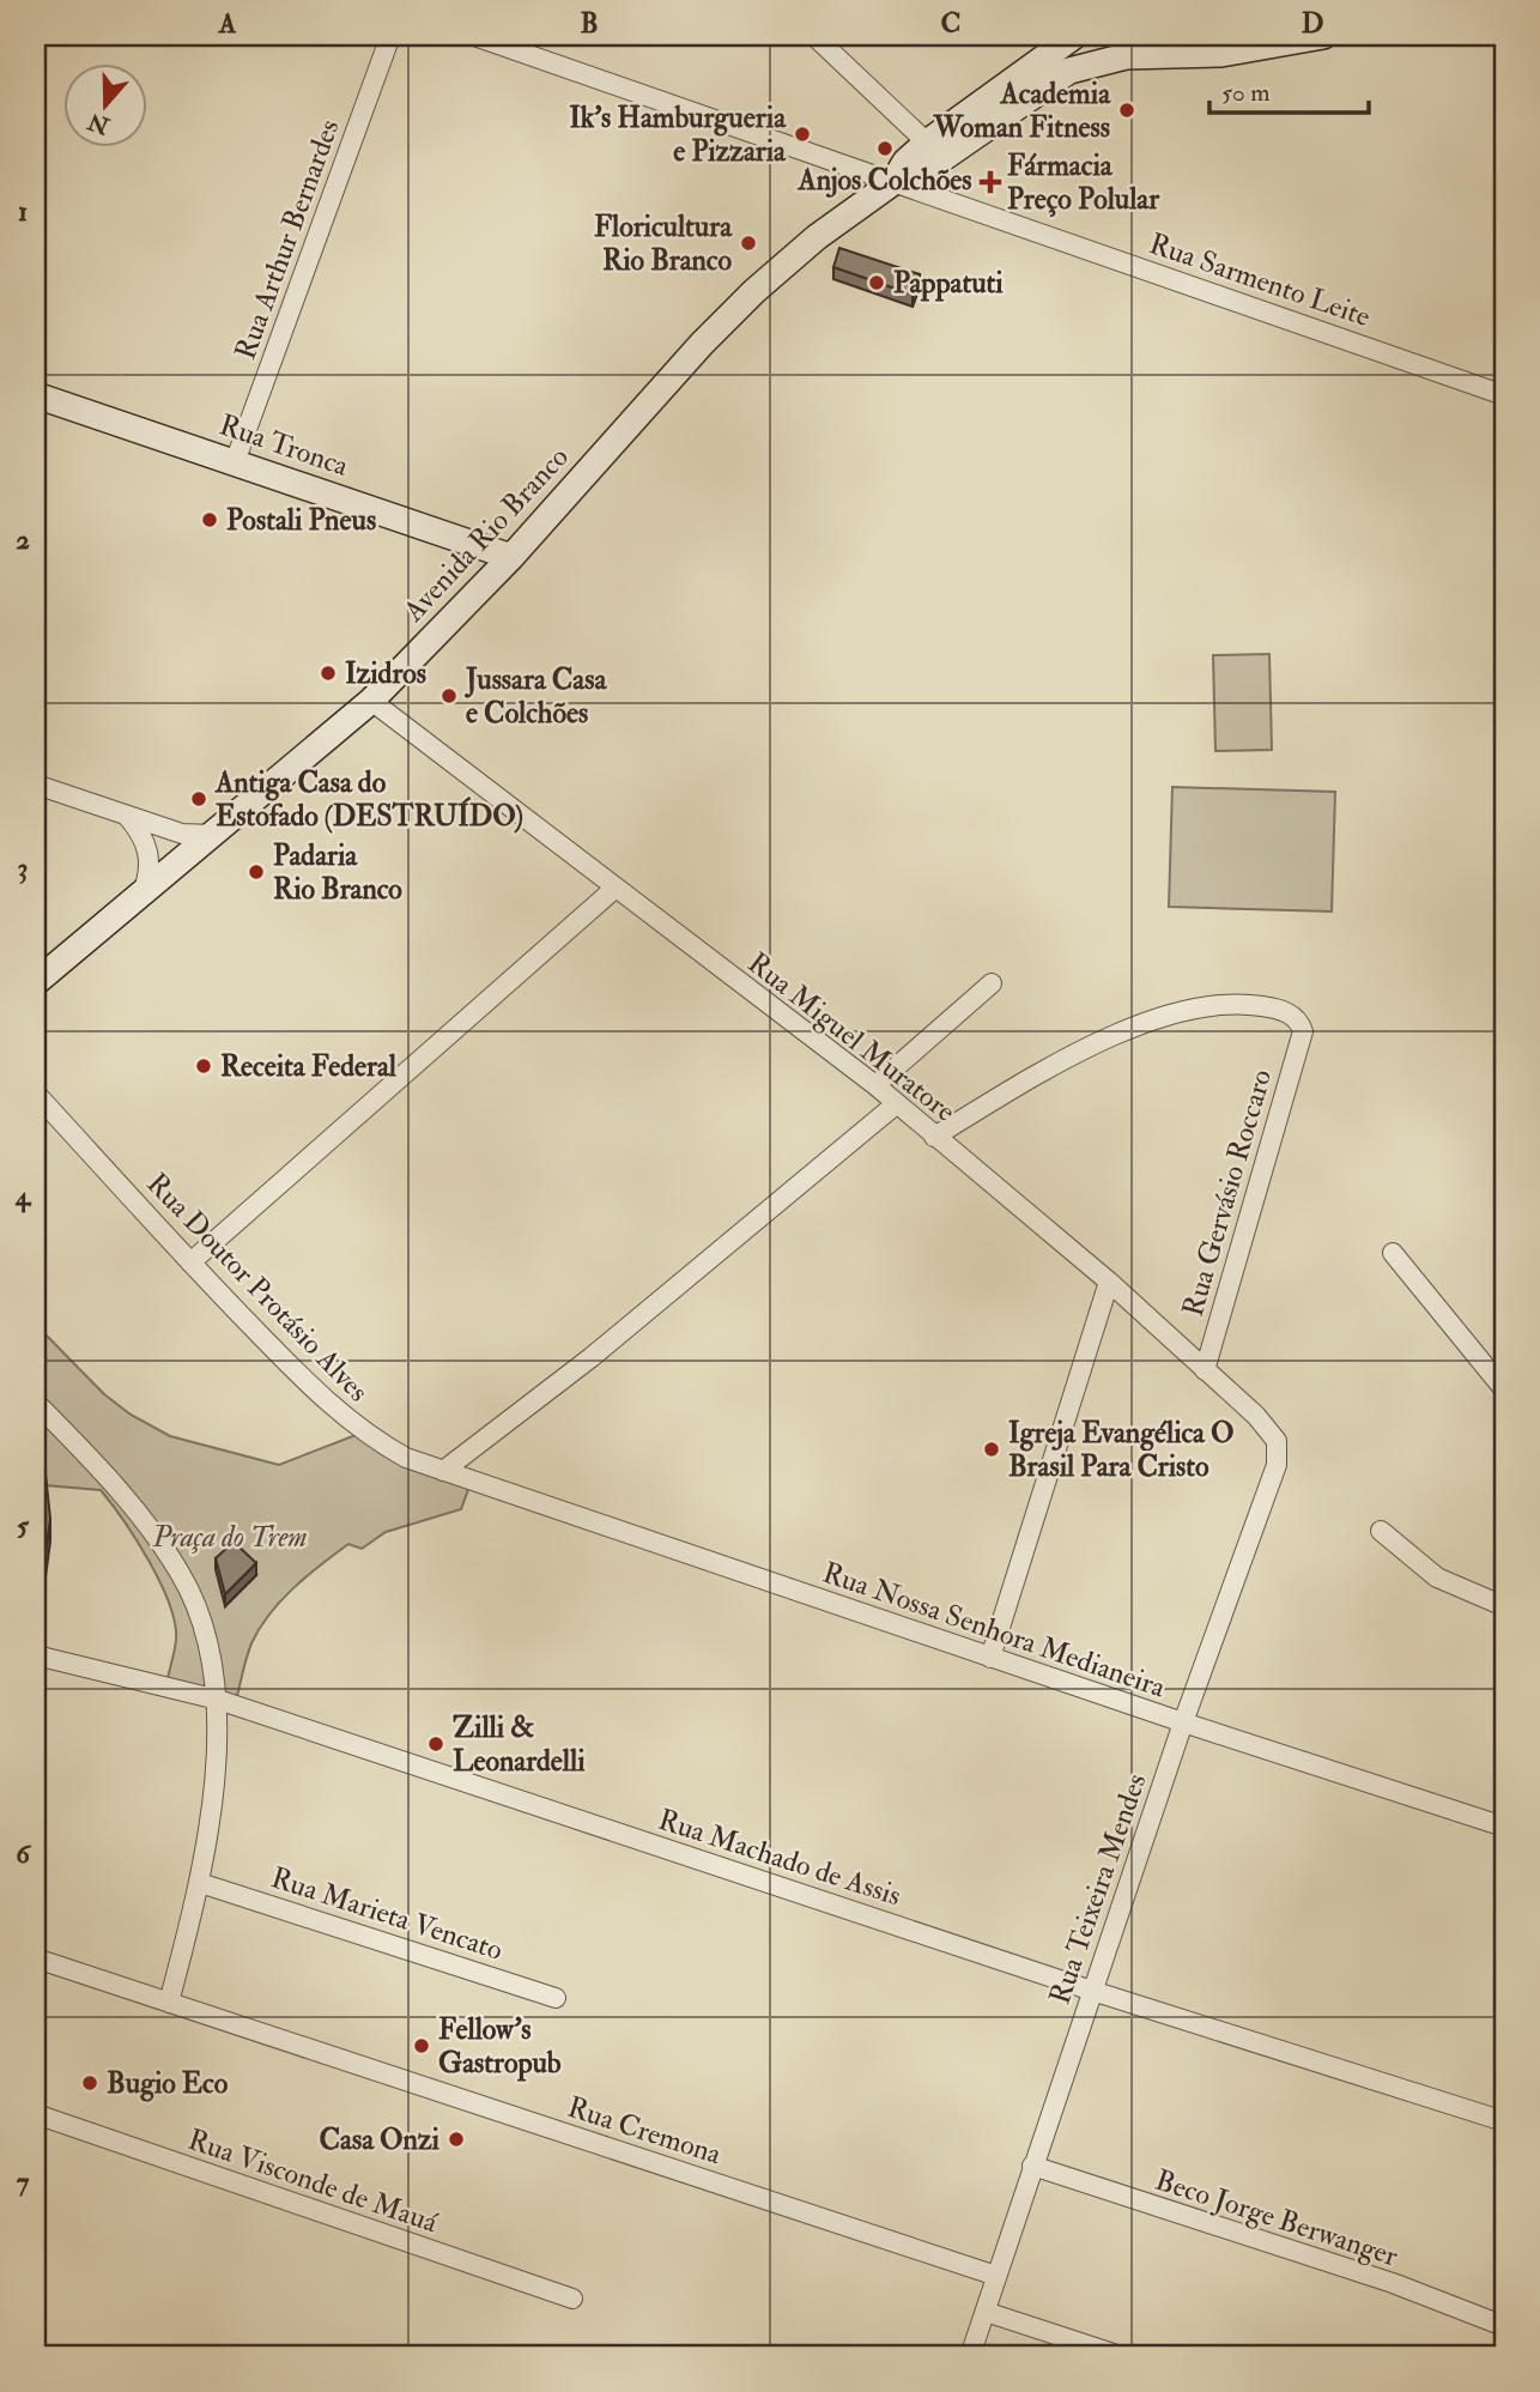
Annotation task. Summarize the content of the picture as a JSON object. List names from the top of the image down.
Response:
{
  "streets": {
    "main road": ["Rua Tronca", "Avenida Rio Branco"],
    "street": [
      "Rua Arthur Bernardes",
      "Rua Sarmento Leite",
      "Rua Miguel Muratore",
      "Rua Gervásio Roccaro",
      "Rua Doutor Protásio Alves",
      "Rua Nossa Senhora Medianeira",
      "Rua Machado de Assis",
      "Rua Teixeira Mendes",
      "Rua Marieta Vencato",
      "Rua Cremona",
      "Rua Visconde de Mauá",
      "Beco Jorge Berwanger"
    ]
  },
  "crossings": [
    ["Rua Arthur Bernardes", "Rua Tronca"],
    ["Rua Sarmento Leite", "Avenida Rio Branco"],
    ["Rua Tronca", "Avenida Rio Branco"],
    ["Avenida Rio Branco", "Rua Miguel Muratore"],
    ["Rua Miguel Muratore", "Rua Gervásio Roccaro"],
    ["Rua Miguel Muratore", "Rua Teixeira Mendes"],
    ["Rua Doutor Protásio Alves", "Rua Nossa Senhora Medianeira"],
    ["Rua Nossa Senhora Medianeira", "Rua Teixeira Mendes"],
    ["Rua Machado de Assis", "Rua Teixeira Mendes"],
    ["Rua Teixeira Mendes", "Rua Cremona"],
    ["Rua Teixeira Mendes", "Beco Jorge Berwanger"]
  ],
  "parks": ["Praça do Trem"],
  "places": {
    "other": [
      "Academia Woman Fitness",
      "Ik's Hamburgueria e Pizzaria",
      "Anjos Colchões",
      "Floricultura Rio Branco",
      "Pappatuti",
      "Postali Pneus",
      "Izidros",
      "Jussara Casa e Colchões",
      "Antiga Casa do Estofado (DESTRUÍDO)",
      "Padaria Rio Branco",
      "Receita Federal",
      "Igreja Evangélica O Brasil Para Cristo",
      "Zilli & Leonardelli",
      "Fellow's Gastropub",
      "Bugio Eco",
      "Casa Onzi"
    ],
    "health": ["Fármacia Preço Polular"]
  },
  "scale_bar": "50 m",
  "north": "bottom",
  "grid": {
    "columns": [
      "A",
      "B",
      "C",
      "D"
    ],
    "rows": [
      "1",
      "2",
      "3",
      "4",
      "5",
      "6",
      "7"
    ]
  }
}
